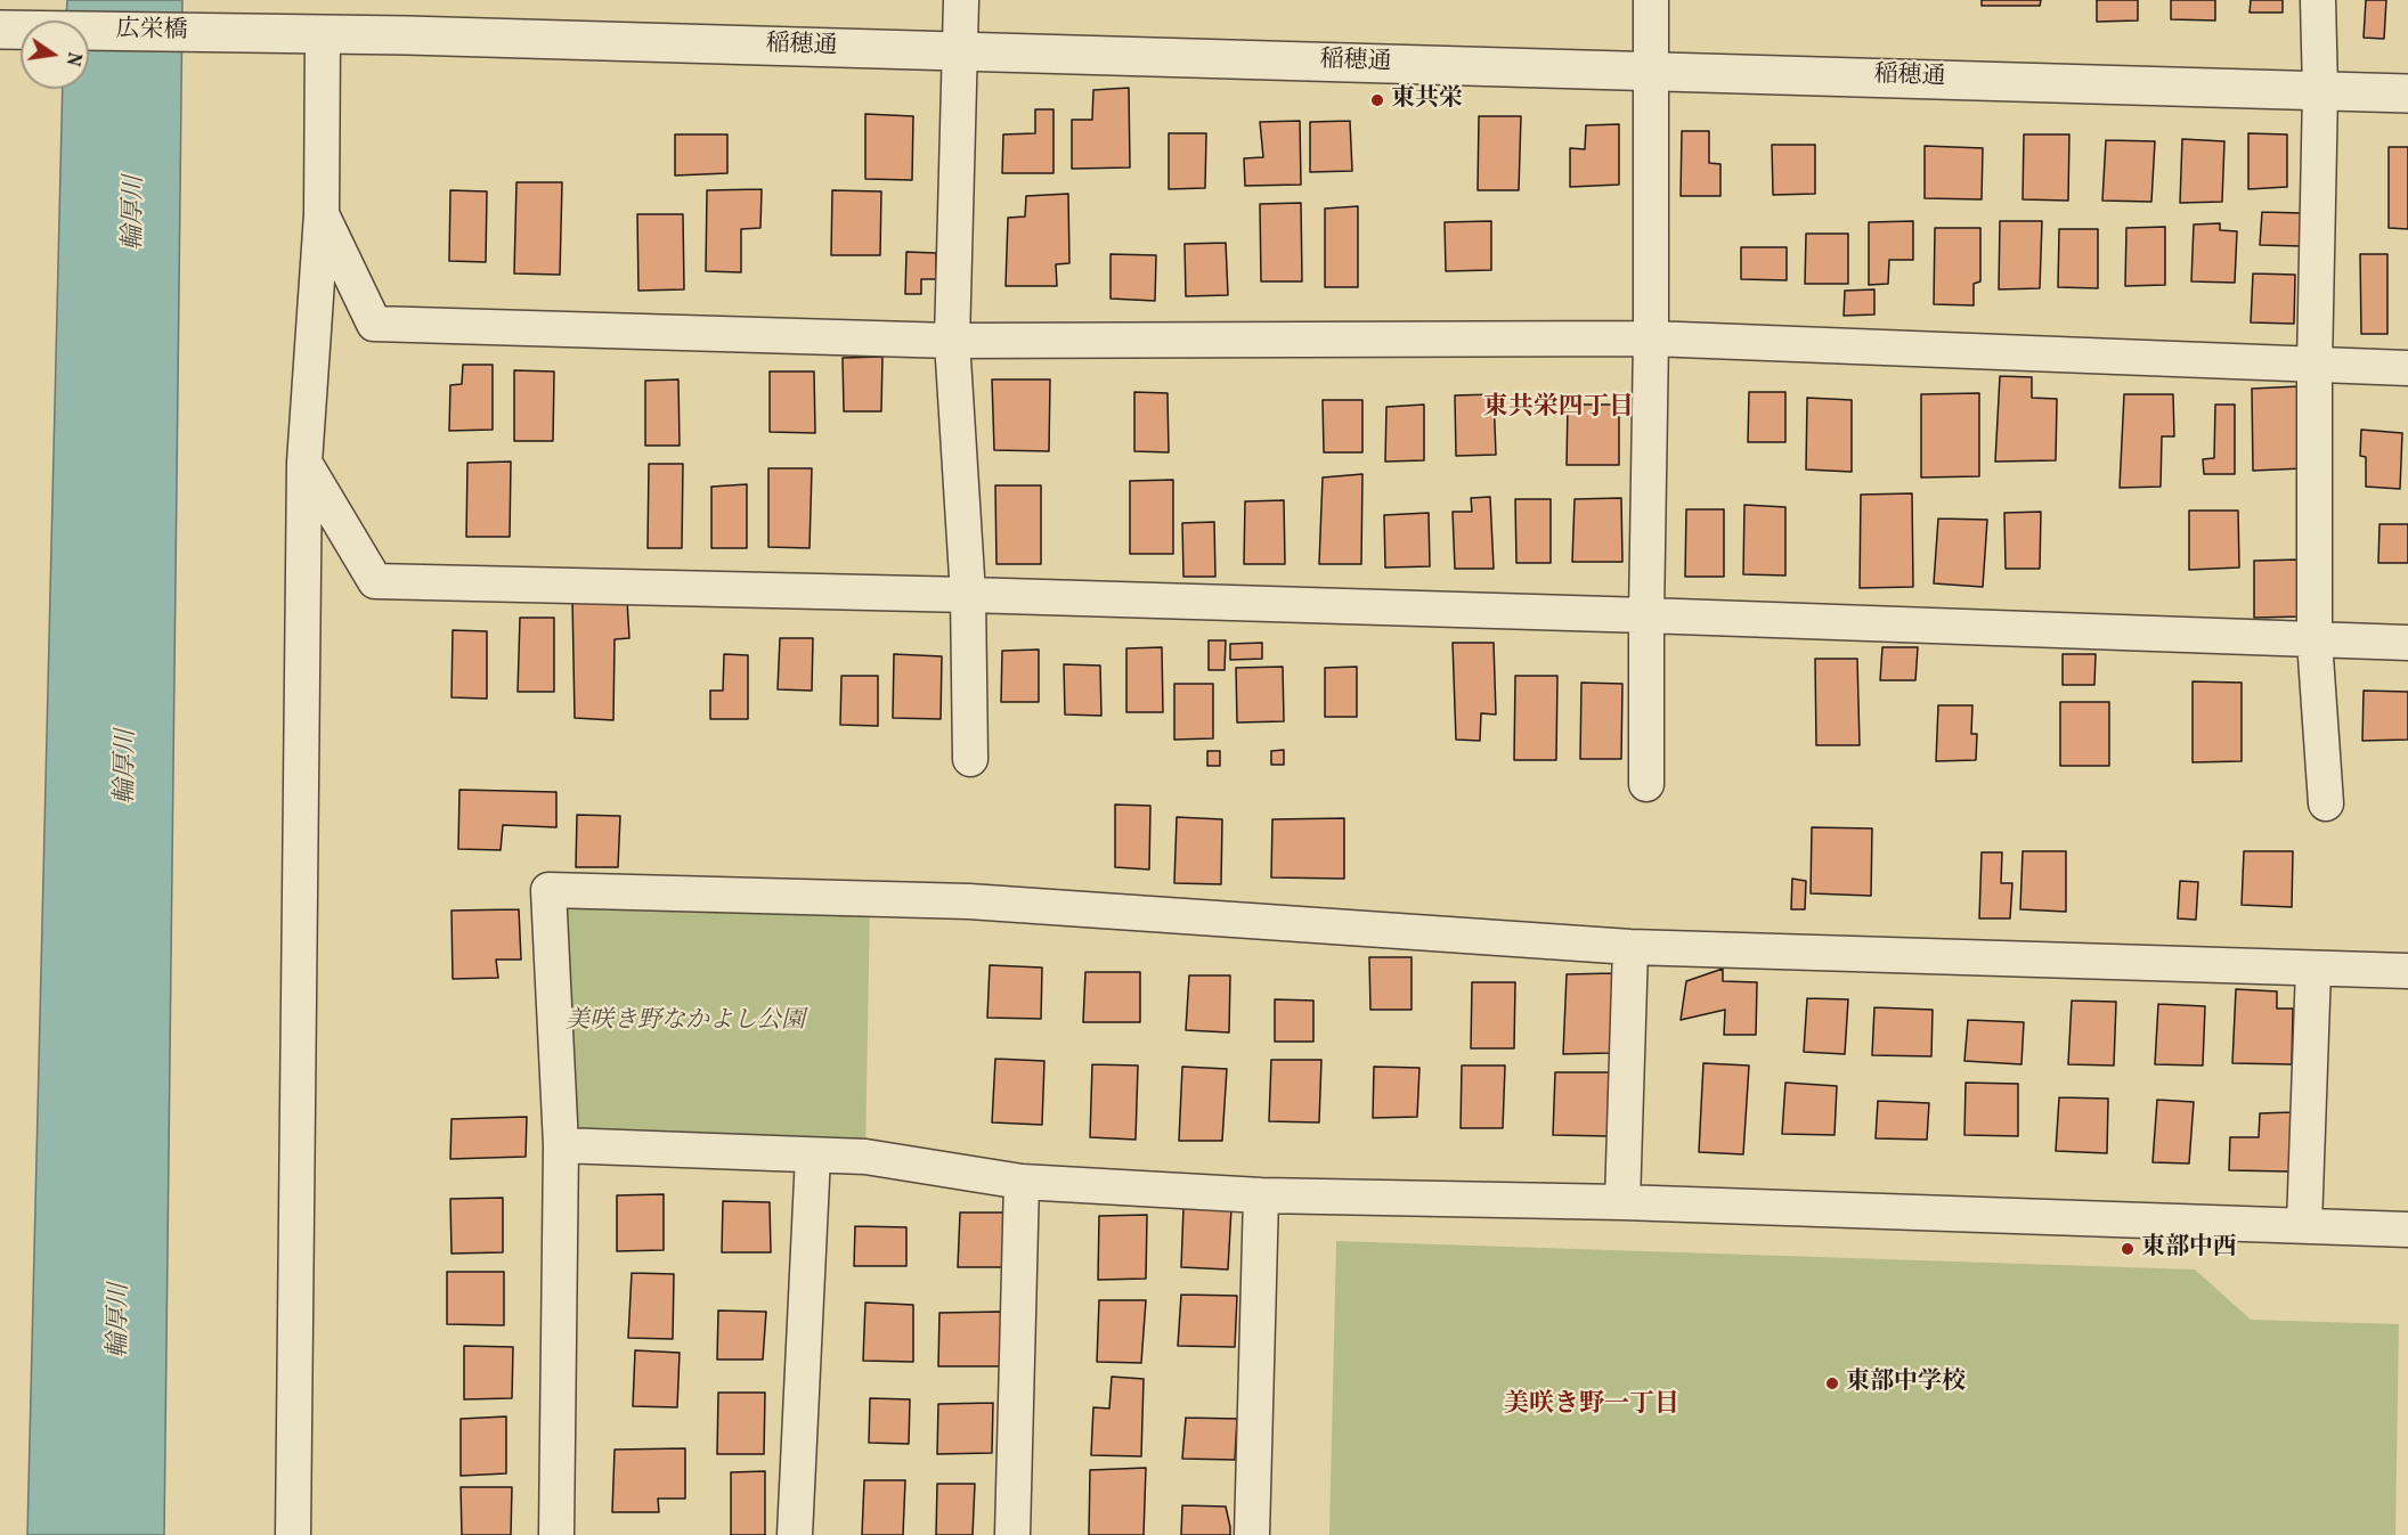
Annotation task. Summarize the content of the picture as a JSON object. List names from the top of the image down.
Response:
{
  "streets": {
    "street": ["広栄橋", "稲穂通"]
  },
  "crossings": [
    ["広栄橋", "稲穂通"]
  ],
  "districts": ["東共栄四丁目", "美咲き野一丁目"],
  "water": ["輪厚川"],
  "parks": ["美咲き野なかよし公園"],
  "places": ["東共栄", "東部中西", "東部中学校"],
  "north": "right"
}
